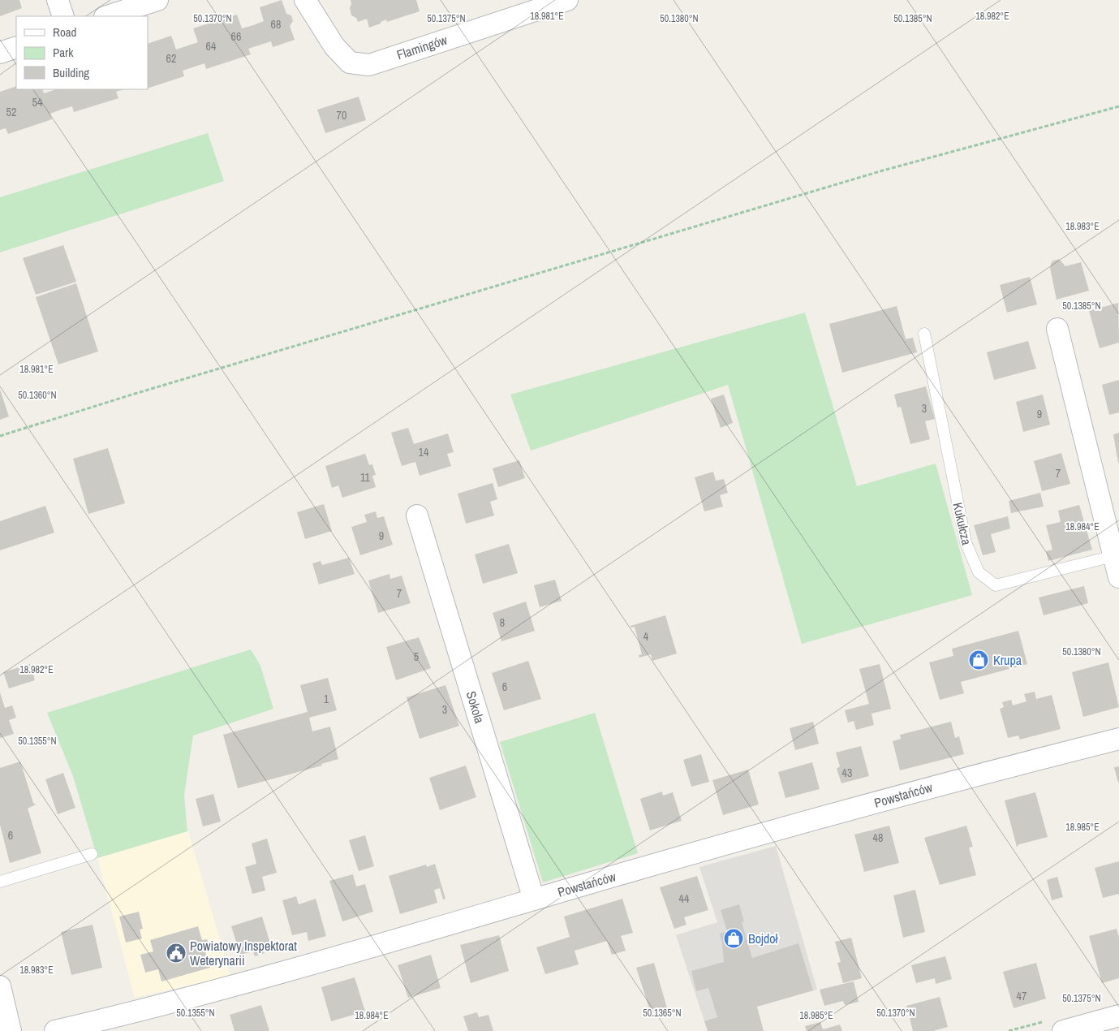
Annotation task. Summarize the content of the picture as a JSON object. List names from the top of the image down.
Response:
{
  "streets": {
    "street": ["Flamingów", "Sokola", "Powstańców"],
    "lane": ["Kukułcza"]
  },
  "crossings": [
    ["Sokola", "Powstańców"]
  ],
  "places": {
    "shop": ["Krupa", "Bojdoł"],
    "public building": ["Powiatowy Inspektorat Weterynarii"]
  },
  "house_numbers": [
    "68",
    "66",
    "64",
    "62",
    "54",
    "52",
    "70",
    "3",
    "9",
    "14",
    "7",
    "11",
    "9",
    "7",
    "8",
    "4",
    "5",
    "6",
    "1",
    "3",
    "43",
    "6",
    "48",
    "44",
    "47"
  ],
  "legend": ["Road", "Park", "Building"],
  "coordinates": [
    "18.981°E",
    "18.982°E",
    "50.1375°N",
    "50.1385°N",
    "50.1370°N",
    "50.1380°N",
    "18.983°E",
    "50.1360°N",
    "18.984°E",
    "50.1355°N",
    "18.985°E",
    "50.1365°N"
  ]
}
